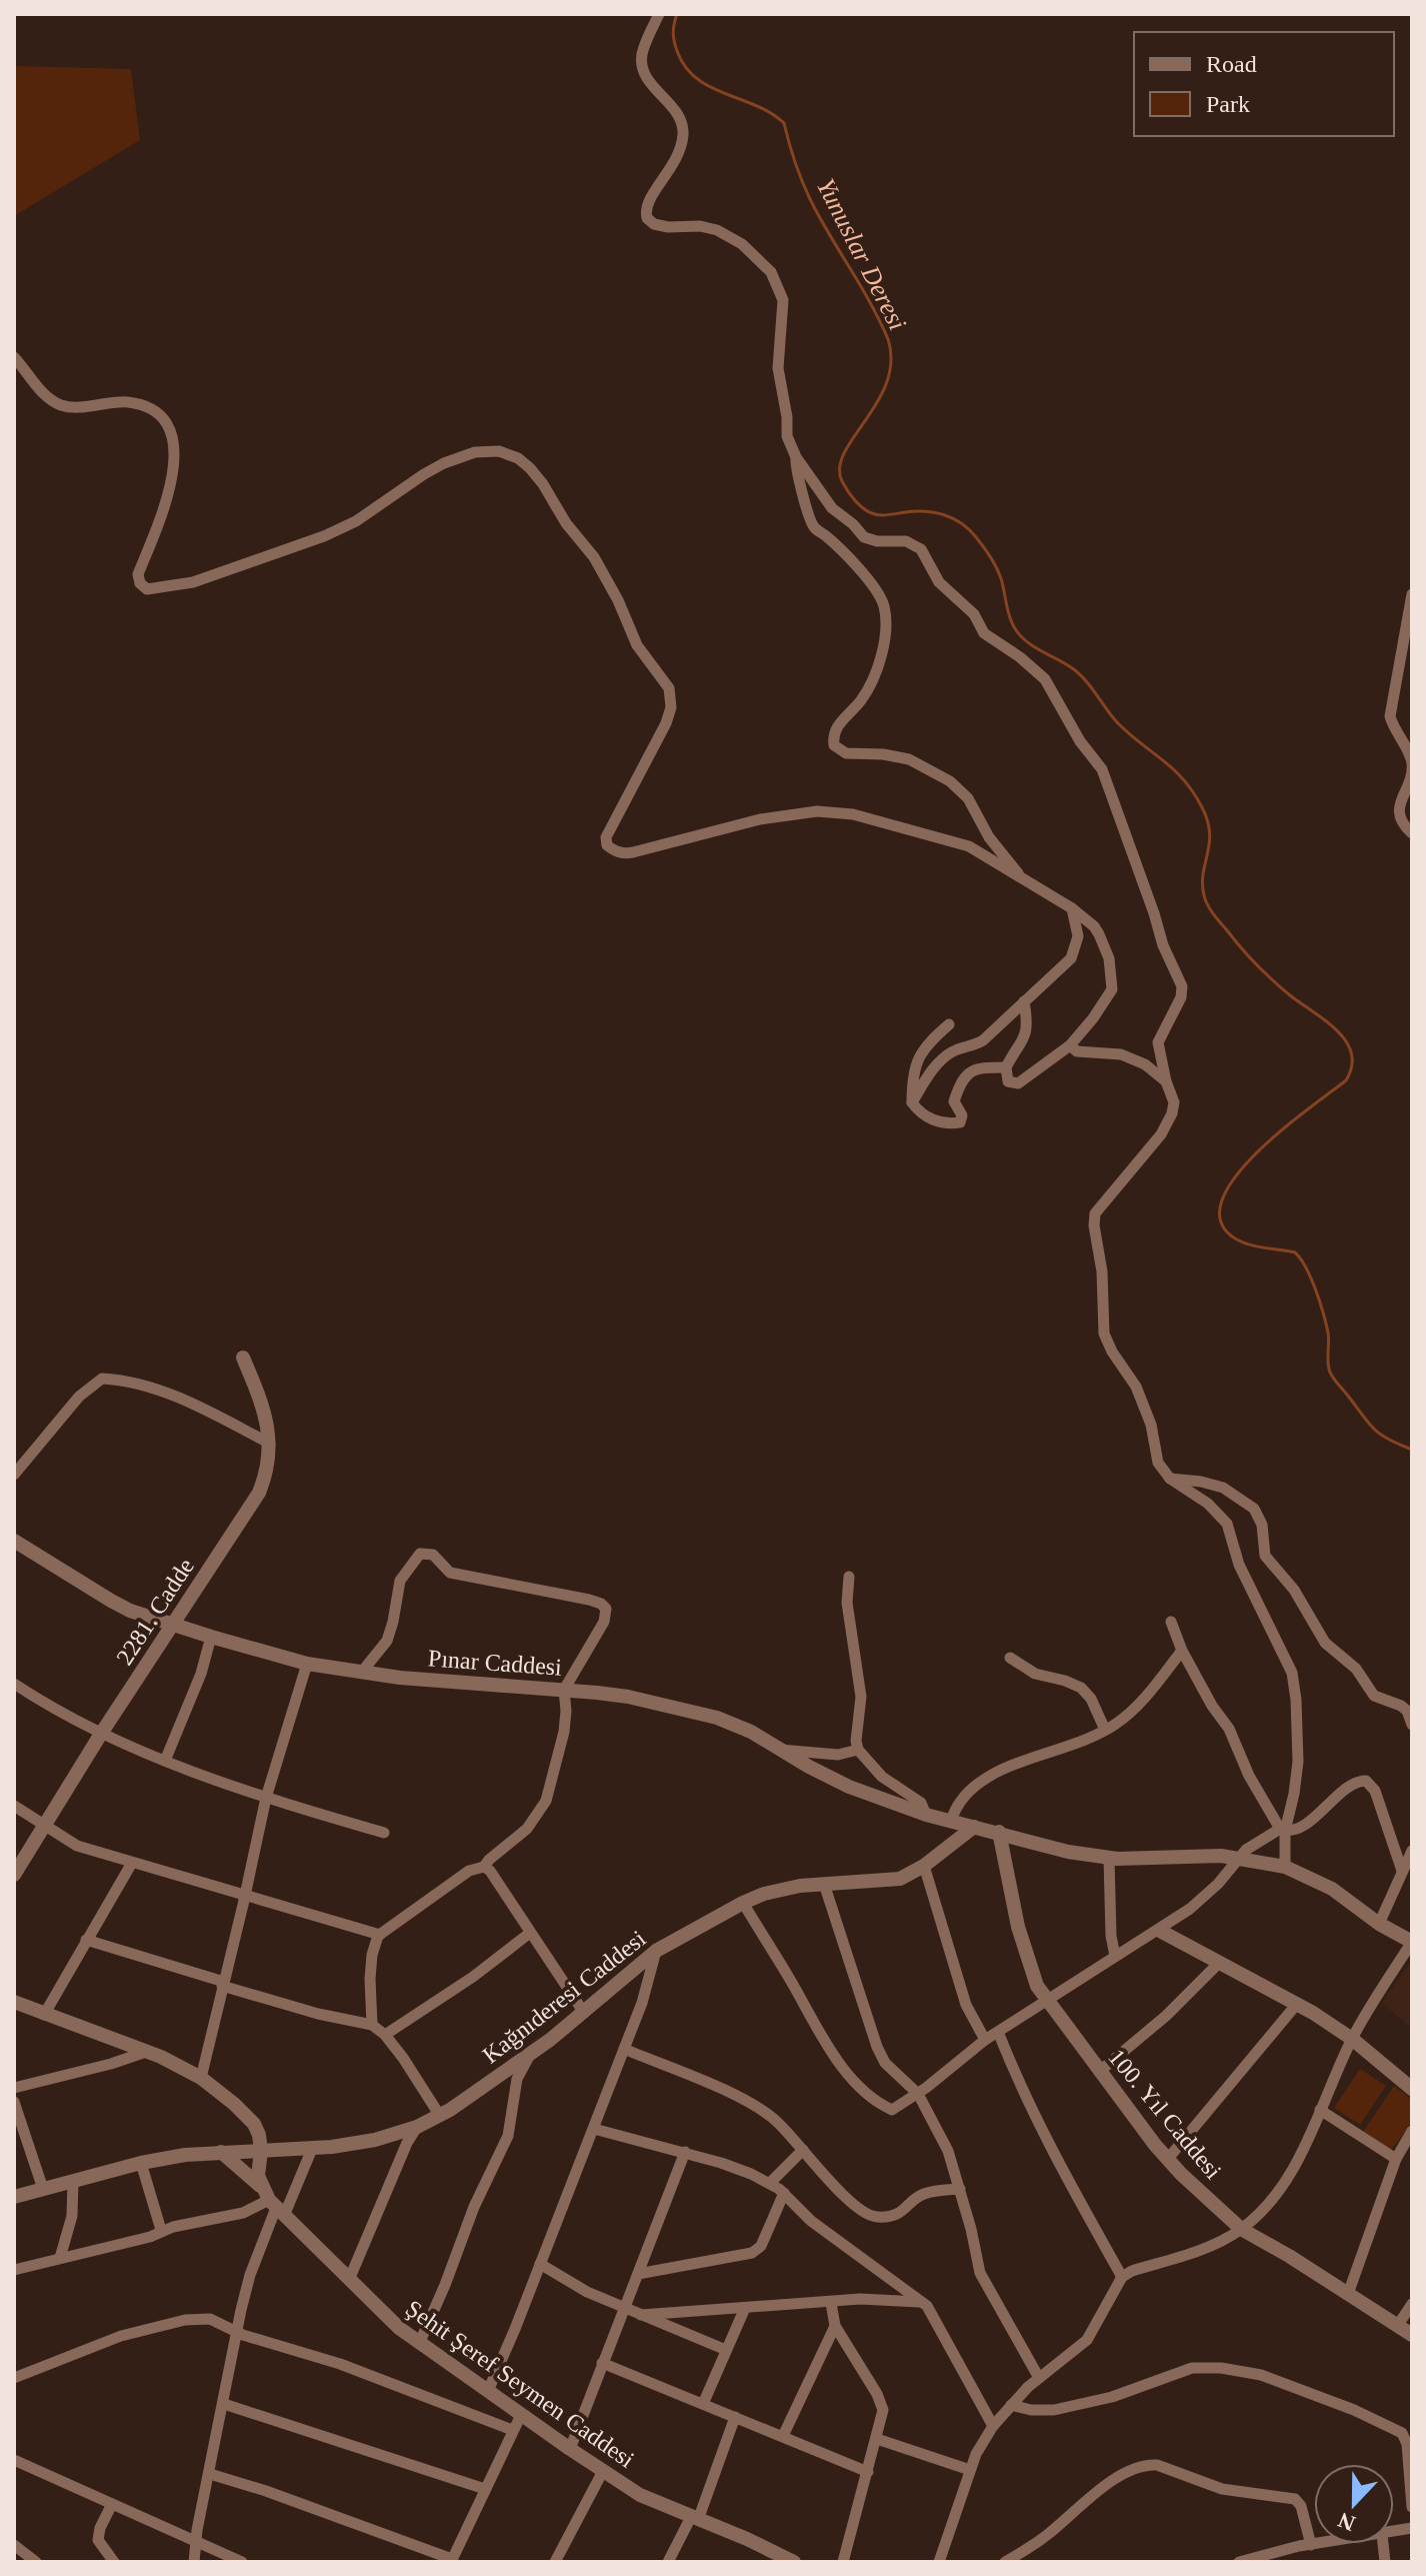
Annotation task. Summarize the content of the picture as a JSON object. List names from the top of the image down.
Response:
{
  "streets": {
    "street": [
      "2281. Cadde",
      "Pınar Caddesi",
      "Kağnıderesi Caddesi",
      "100. Yıl Caddesi",
      "Şehit Şeref Seymen Caddesi"
    ]
  },
  "crossings": [
    ["2281. Cadde", "Pınar Caddesi"],
    ["Pınar Caddesi", "Kağnıderesi Caddesi"],
    ["Pınar Caddesi", "100. Yıl Caddesi"],
    ["Kağnıderesi Caddesi", "Şehit Şeref Seymen Caddesi"]
  ],
  "water": ["Yunuslar Deresi"],
  "legend": ["Road", "Park"],
  "north": "bottom"
}
